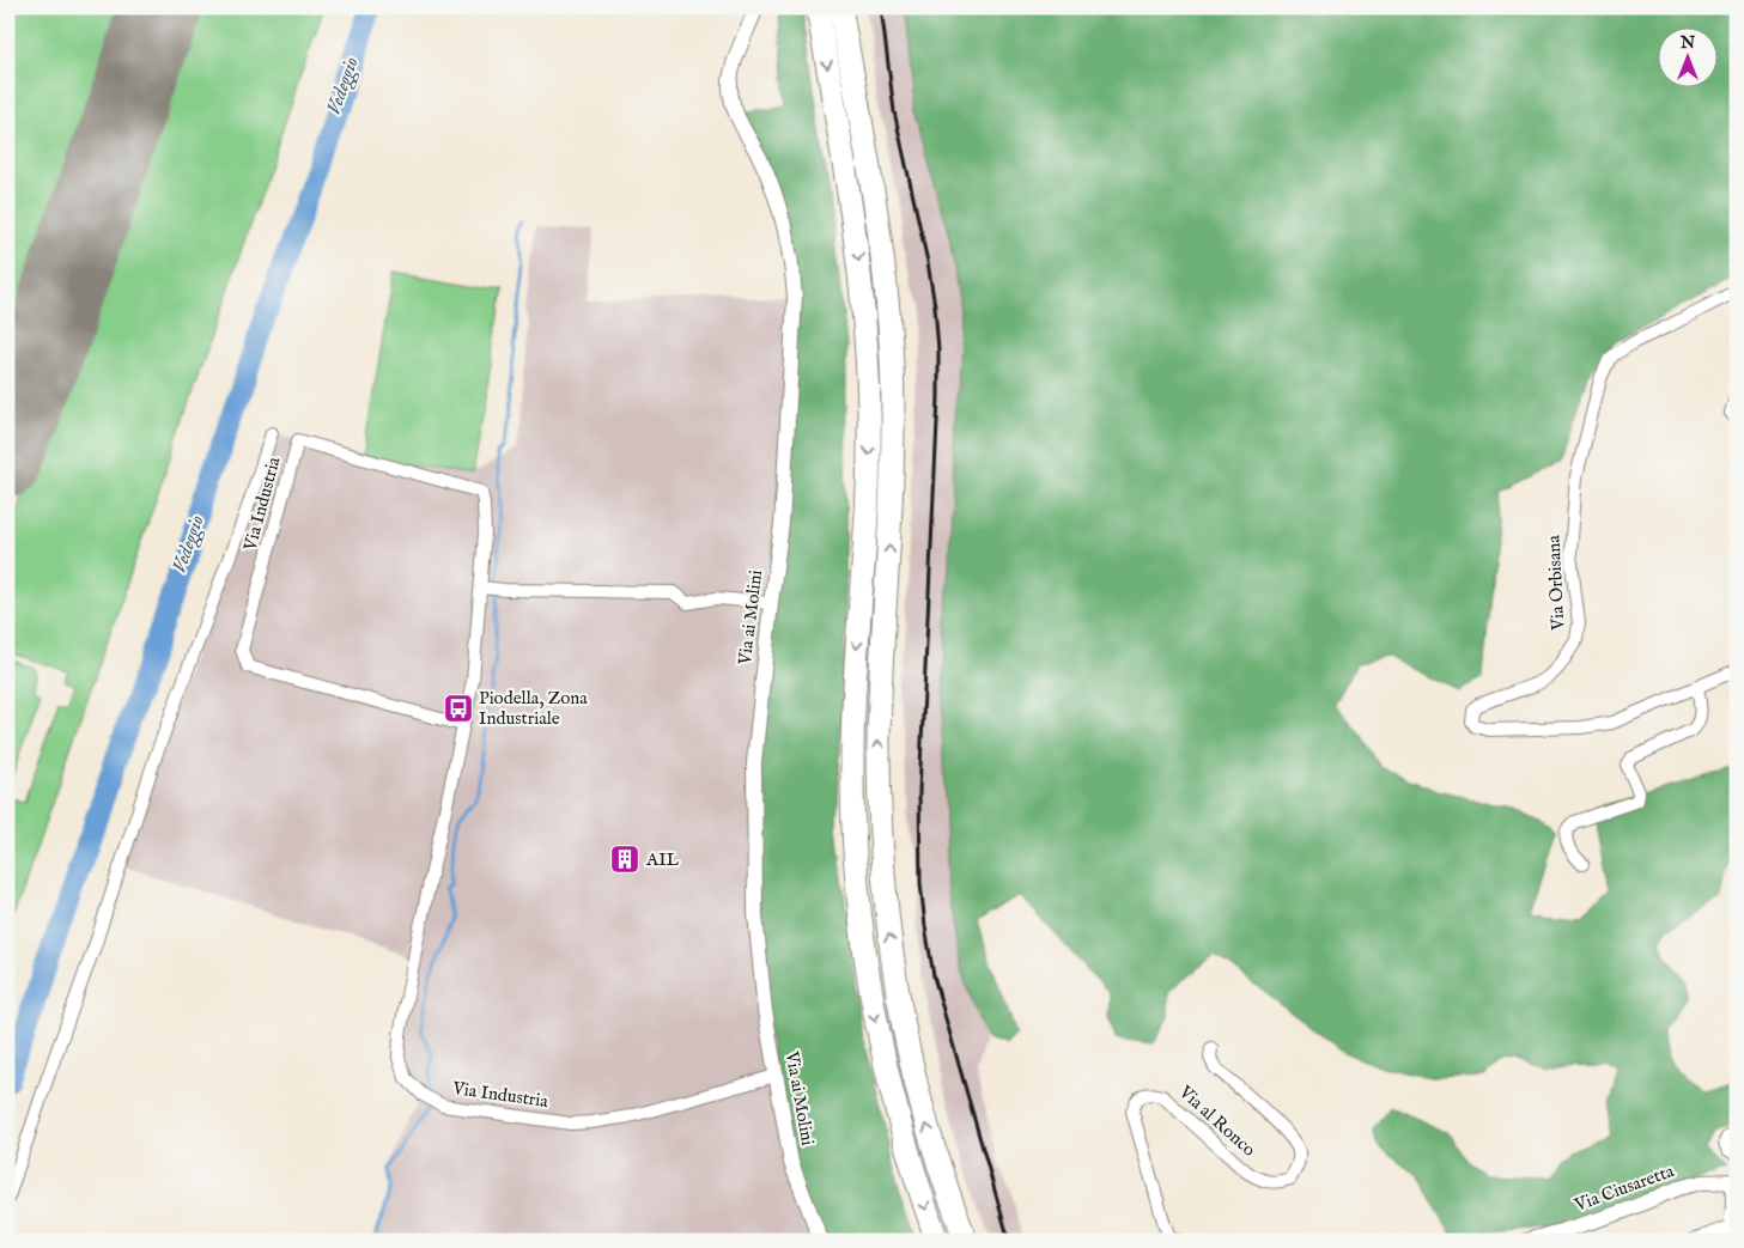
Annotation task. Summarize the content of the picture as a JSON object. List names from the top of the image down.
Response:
{
  "streets": {
    "street": [
      "Via Industria",
      "Via Orbisana",
      "Via ai Molini",
      "Via al Ronco",
      "Via Ciusaretta"
    ]
  },
  "crossings": [
    ["Via Industria", "Via ai Molini"]
  ],
  "water": ["Vedeggio"],
  "places": {
    "bus stop": ["Piodella, Zona Industriale"],
    "building": ["AIL"]
  },
  "north": "top"
}
